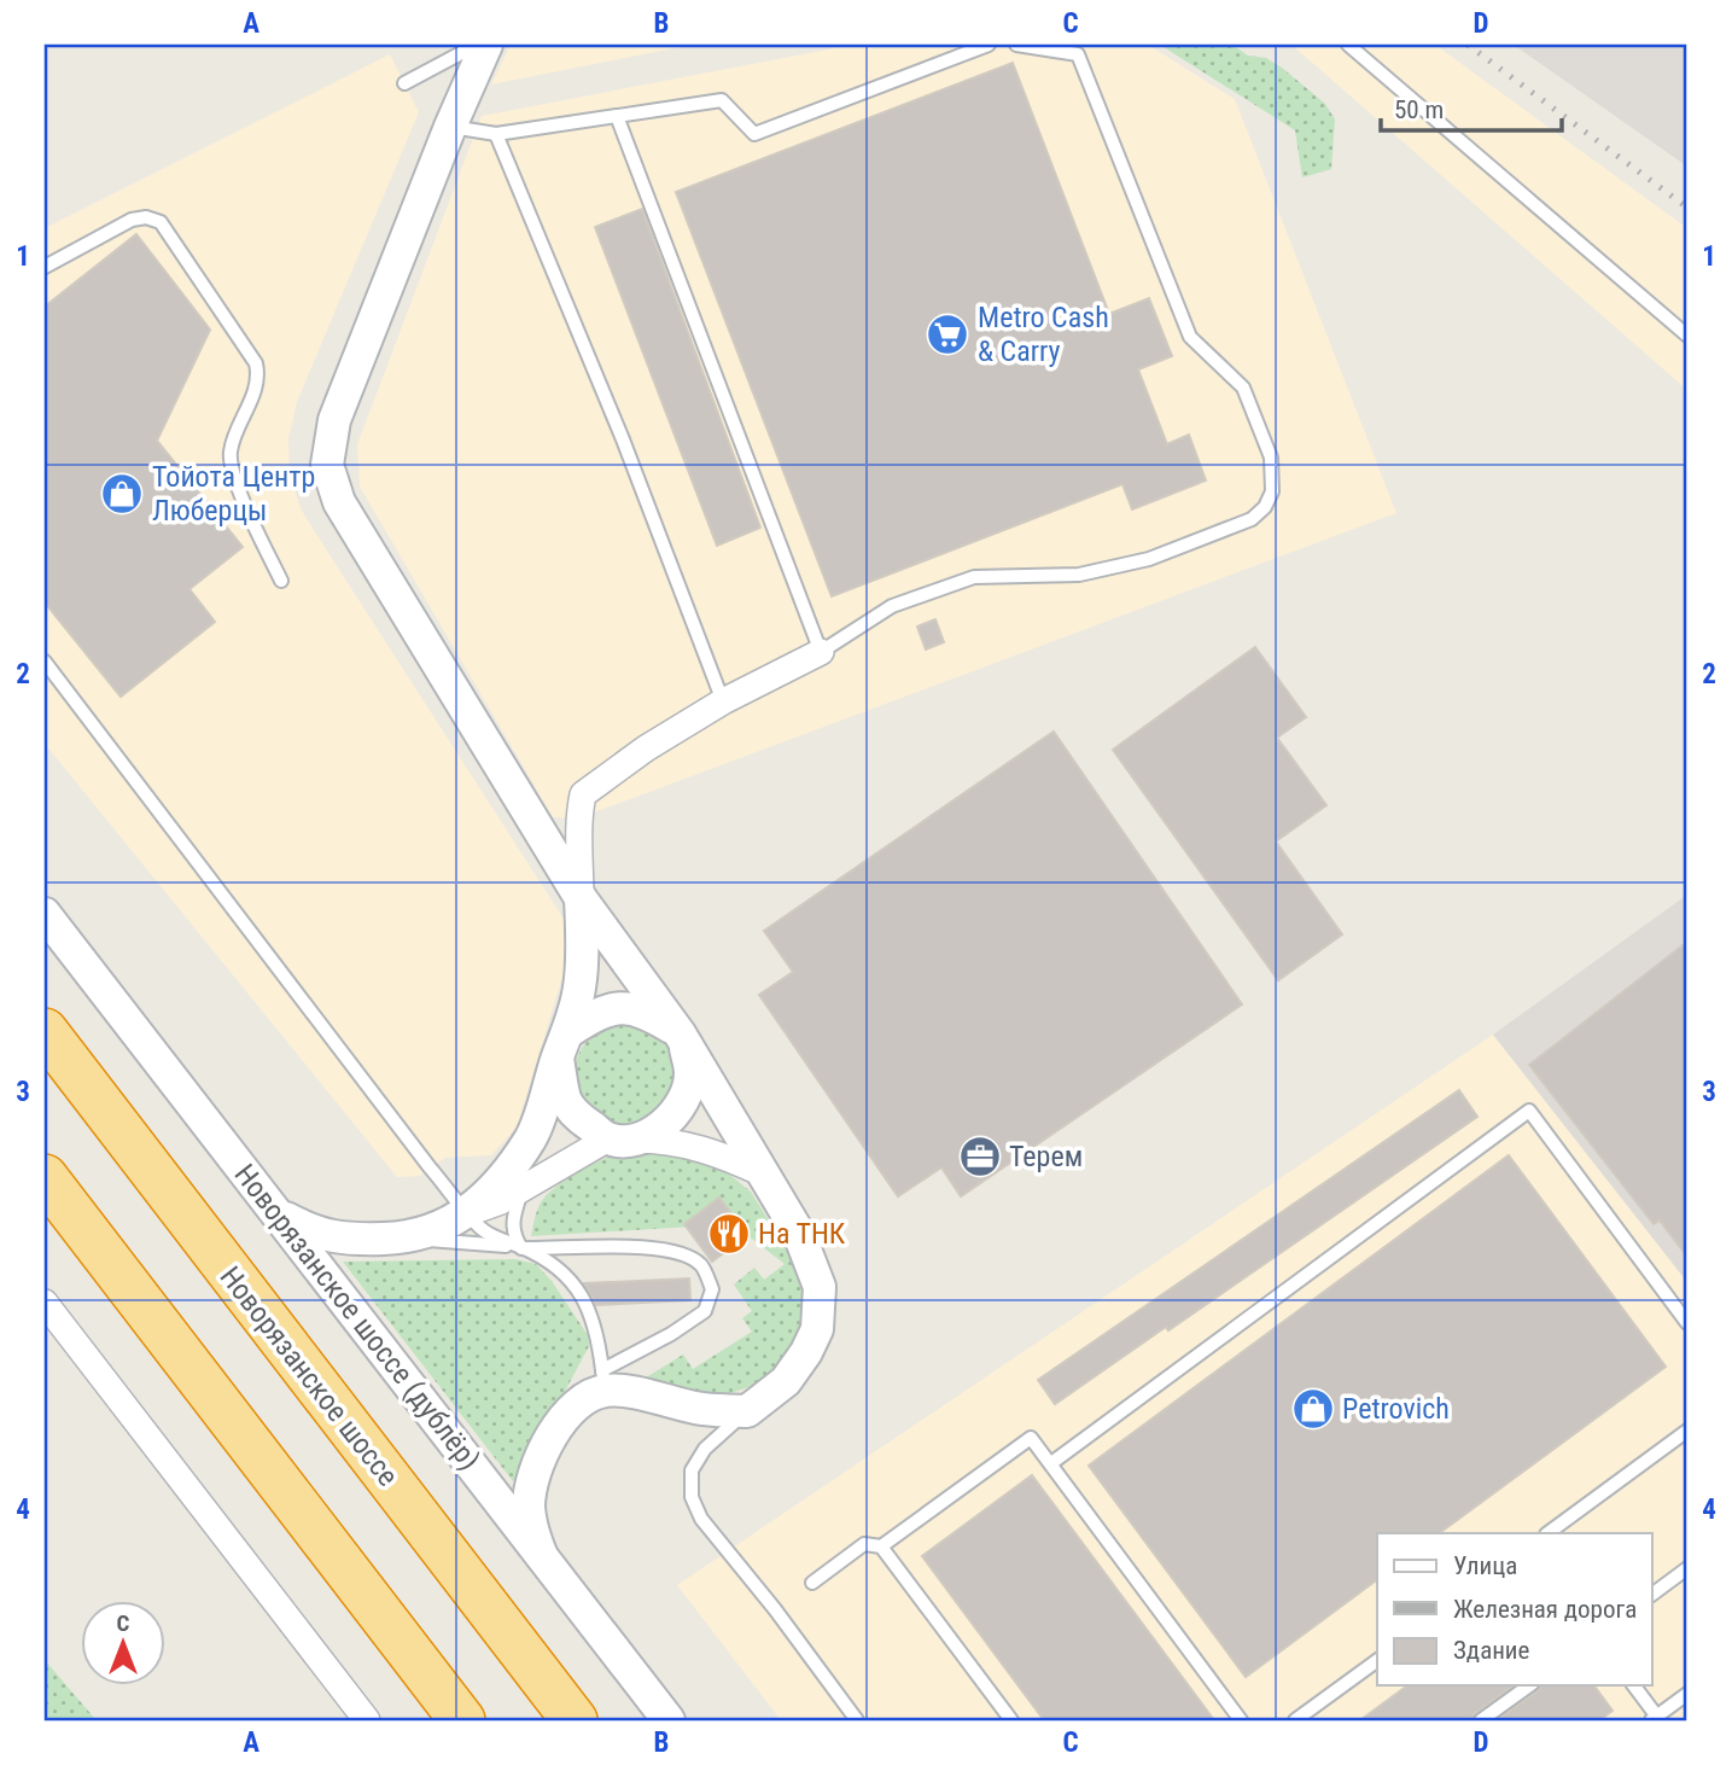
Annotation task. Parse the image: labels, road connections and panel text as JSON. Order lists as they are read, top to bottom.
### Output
{
  "streets": {
    "highway": ["Новорязанское шоссе"],
    "street": ["Новорязанское шоссе (дублёр)"]
  },
  "places": {
    "supermarket": ["Metro Cash & Carry"],
    "shop": ["Тойота Центр Люберцы", "Petrovich"],
    "office": ["Терем"],
    "restaurant": ["На ТНК"]
  },
  "legend": ["Улица", "Железная дорога", "Здание"],
  "scale_bar": "50 m",
  "north": "top",
  "grid": {
    "columns": [
      "A",
      "B",
      "C",
      "D"
    ],
    "rows": [
      "1",
      "2",
      "3",
      "4"
    ]
  }
}
